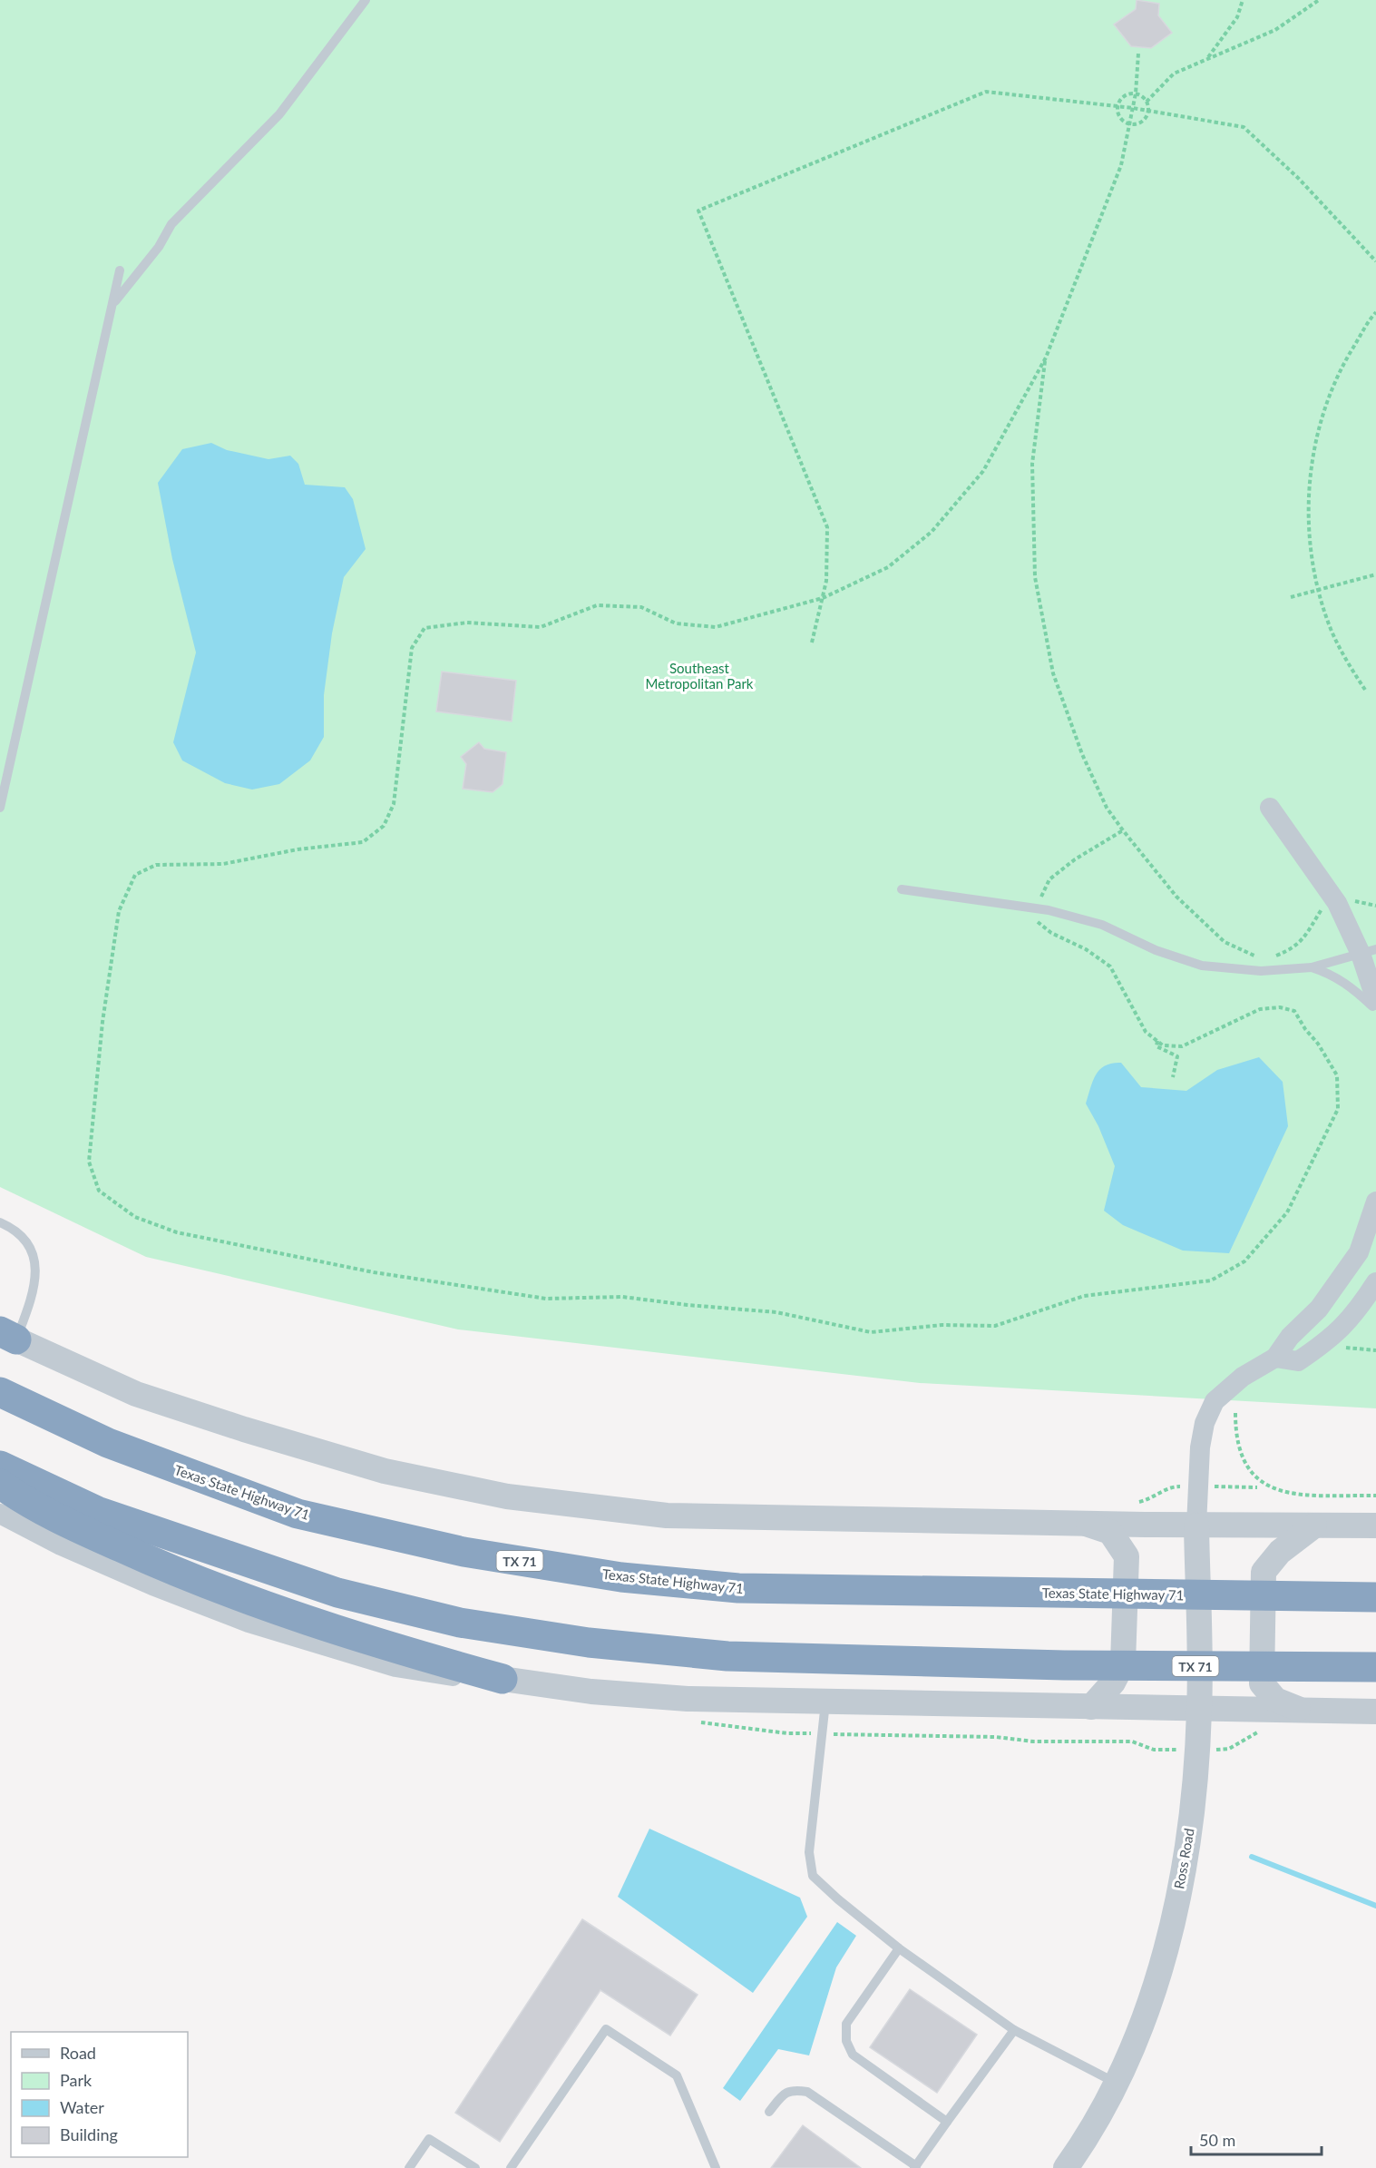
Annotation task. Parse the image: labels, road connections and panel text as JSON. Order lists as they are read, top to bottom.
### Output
{
  "streets": {
    "highway": ["Texas State Highway 71", "TX 71"],
    "street": ["Ross Road"]
  },
  "parks": ["Southeast Metropolitan Park"],
  "legend": [
    "Road",
    "Park",
    "Water",
    "Building"
  ],
  "scale_bar": "50 m"
}
